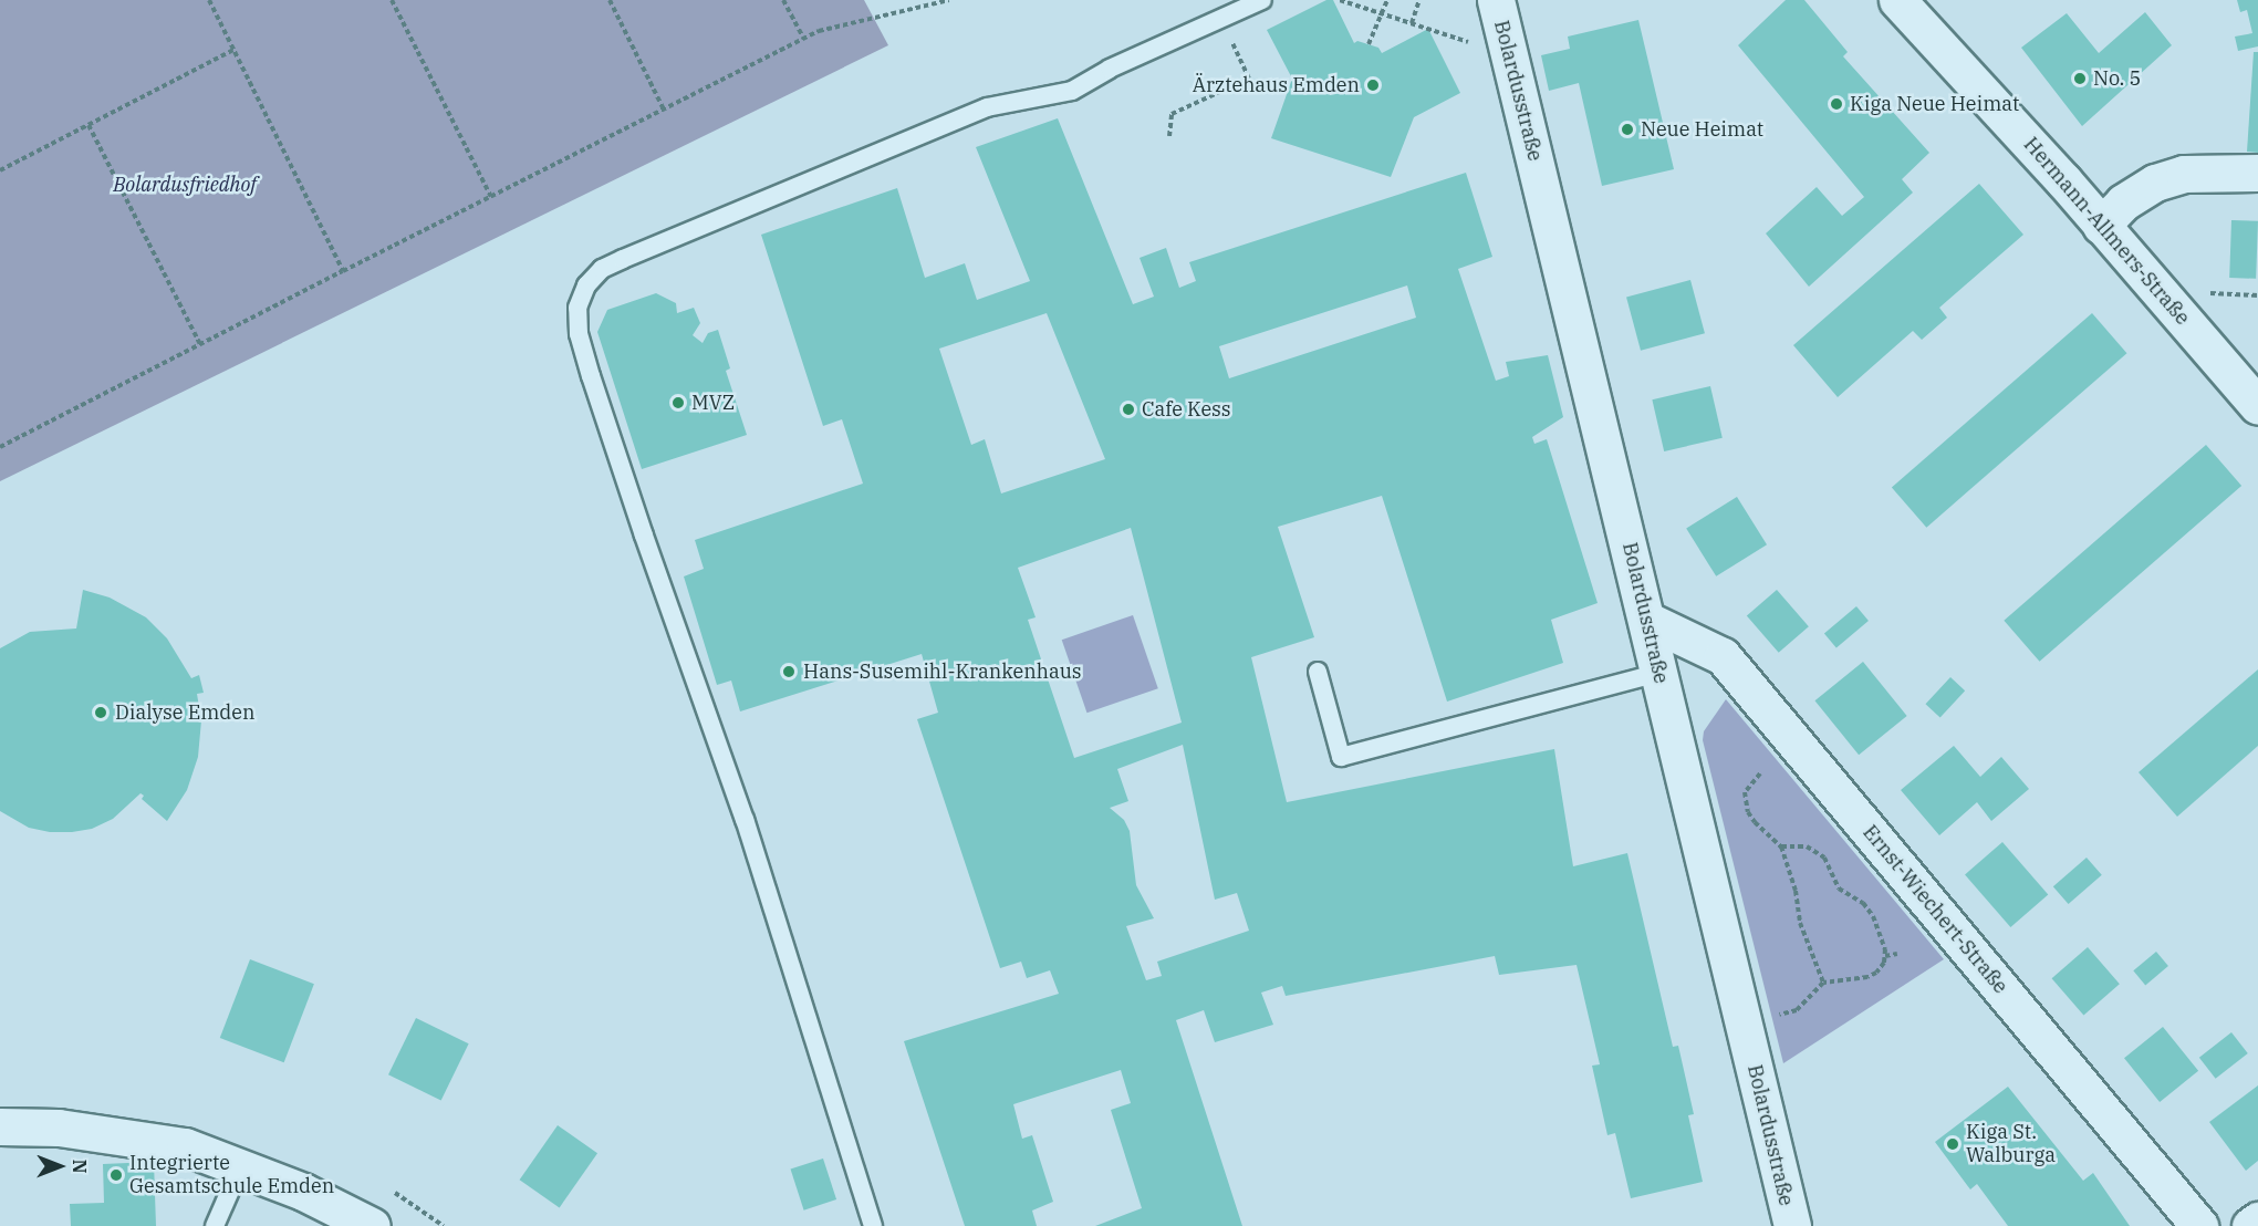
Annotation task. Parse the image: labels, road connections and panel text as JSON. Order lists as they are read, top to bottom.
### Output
{
  "streets": {
    "street": ["Bolardusstraße", "Hermann-Allmers-Straße", "Ernst-Wiechert-Straße"]
  },
  "crossings": [
    ["Bolardusstraße", "Ernst-Wiechert-Straße"]
  ],
  "parks": ["Bolardusfriedhof"],
  "places": [
    "No. 5",
    "Ärztehaus Emden",
    "Kiga Neue Heimat",
    "Neue Heimat",
    "MVZ",
    "Cafe Kess",
    "Hans-Susemihl-Krankenhaus",
    "Dialyse Emden",
    "Kiga St. Walburga",
    "Integrierte Gesamtschule Emden"
  ],
  "north": "right"
}
